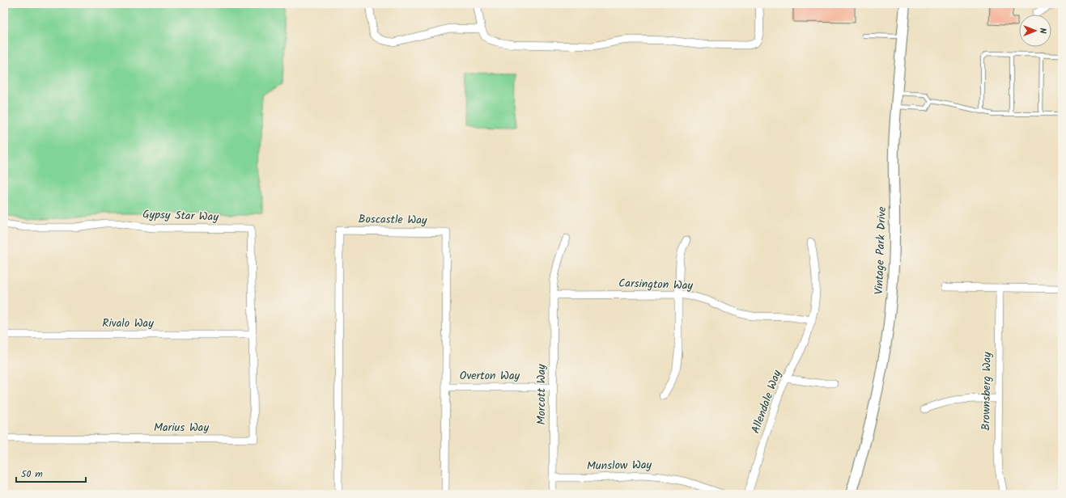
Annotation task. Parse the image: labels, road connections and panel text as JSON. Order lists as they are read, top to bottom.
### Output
{
  "streets": {
    "street": [
      "Gypsy Star Way",
      "Boscastle Way",
      "Vintage Park Drive",
      "Carsington Way",
      "Rivalo Way",
      "Overton Way",
      "Brownsberg Way",
      "Morcott Way",
      "Allendale Way",
      "Marius Way",
      "Munslow Way"
    ]
  },
  "crossings": [
    ["Gypsy Star Way", "Rivalo Way"],
    ["Gypsy Star Way", "Marius Way"],
    ["Boscastle Way", "Overton Way"],
    ["Carsington Way", "Morcott Way"],
    ["Carsington Way", "Allendale Way"],
    ["Rivalo Way", "Marius Way"],
    ["Overton Way", "Morcott Way"],
    ["Morcott Way", "Munslow Way"]
  ],
  "scale_bar": "50 m",
  "north": "right"
}
